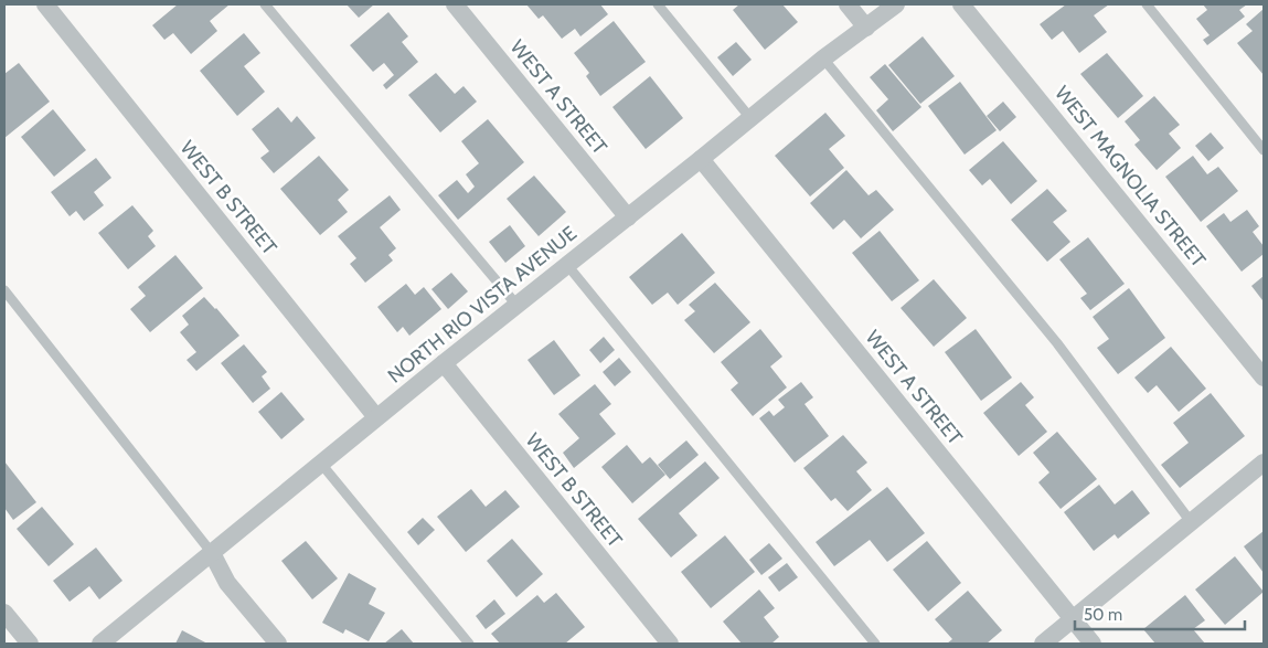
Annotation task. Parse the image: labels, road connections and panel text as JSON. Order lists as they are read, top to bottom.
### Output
{
  "streets": {
    "street": [
      "WEST A STREET",
      "WEST MAGNOLIA STREET",
      "WEST B STREET",
      "NORTH RIO VISTA AVENUE"
    ]
  },
  "crossings": [
    ["WEST A STREET", "NORTH RIO VISTA AVENUE"],
    ["WEST B STREET", "NORTH RIO VISTA AVENUE"]
  ],
  "scale_bar": "50 m"
}
